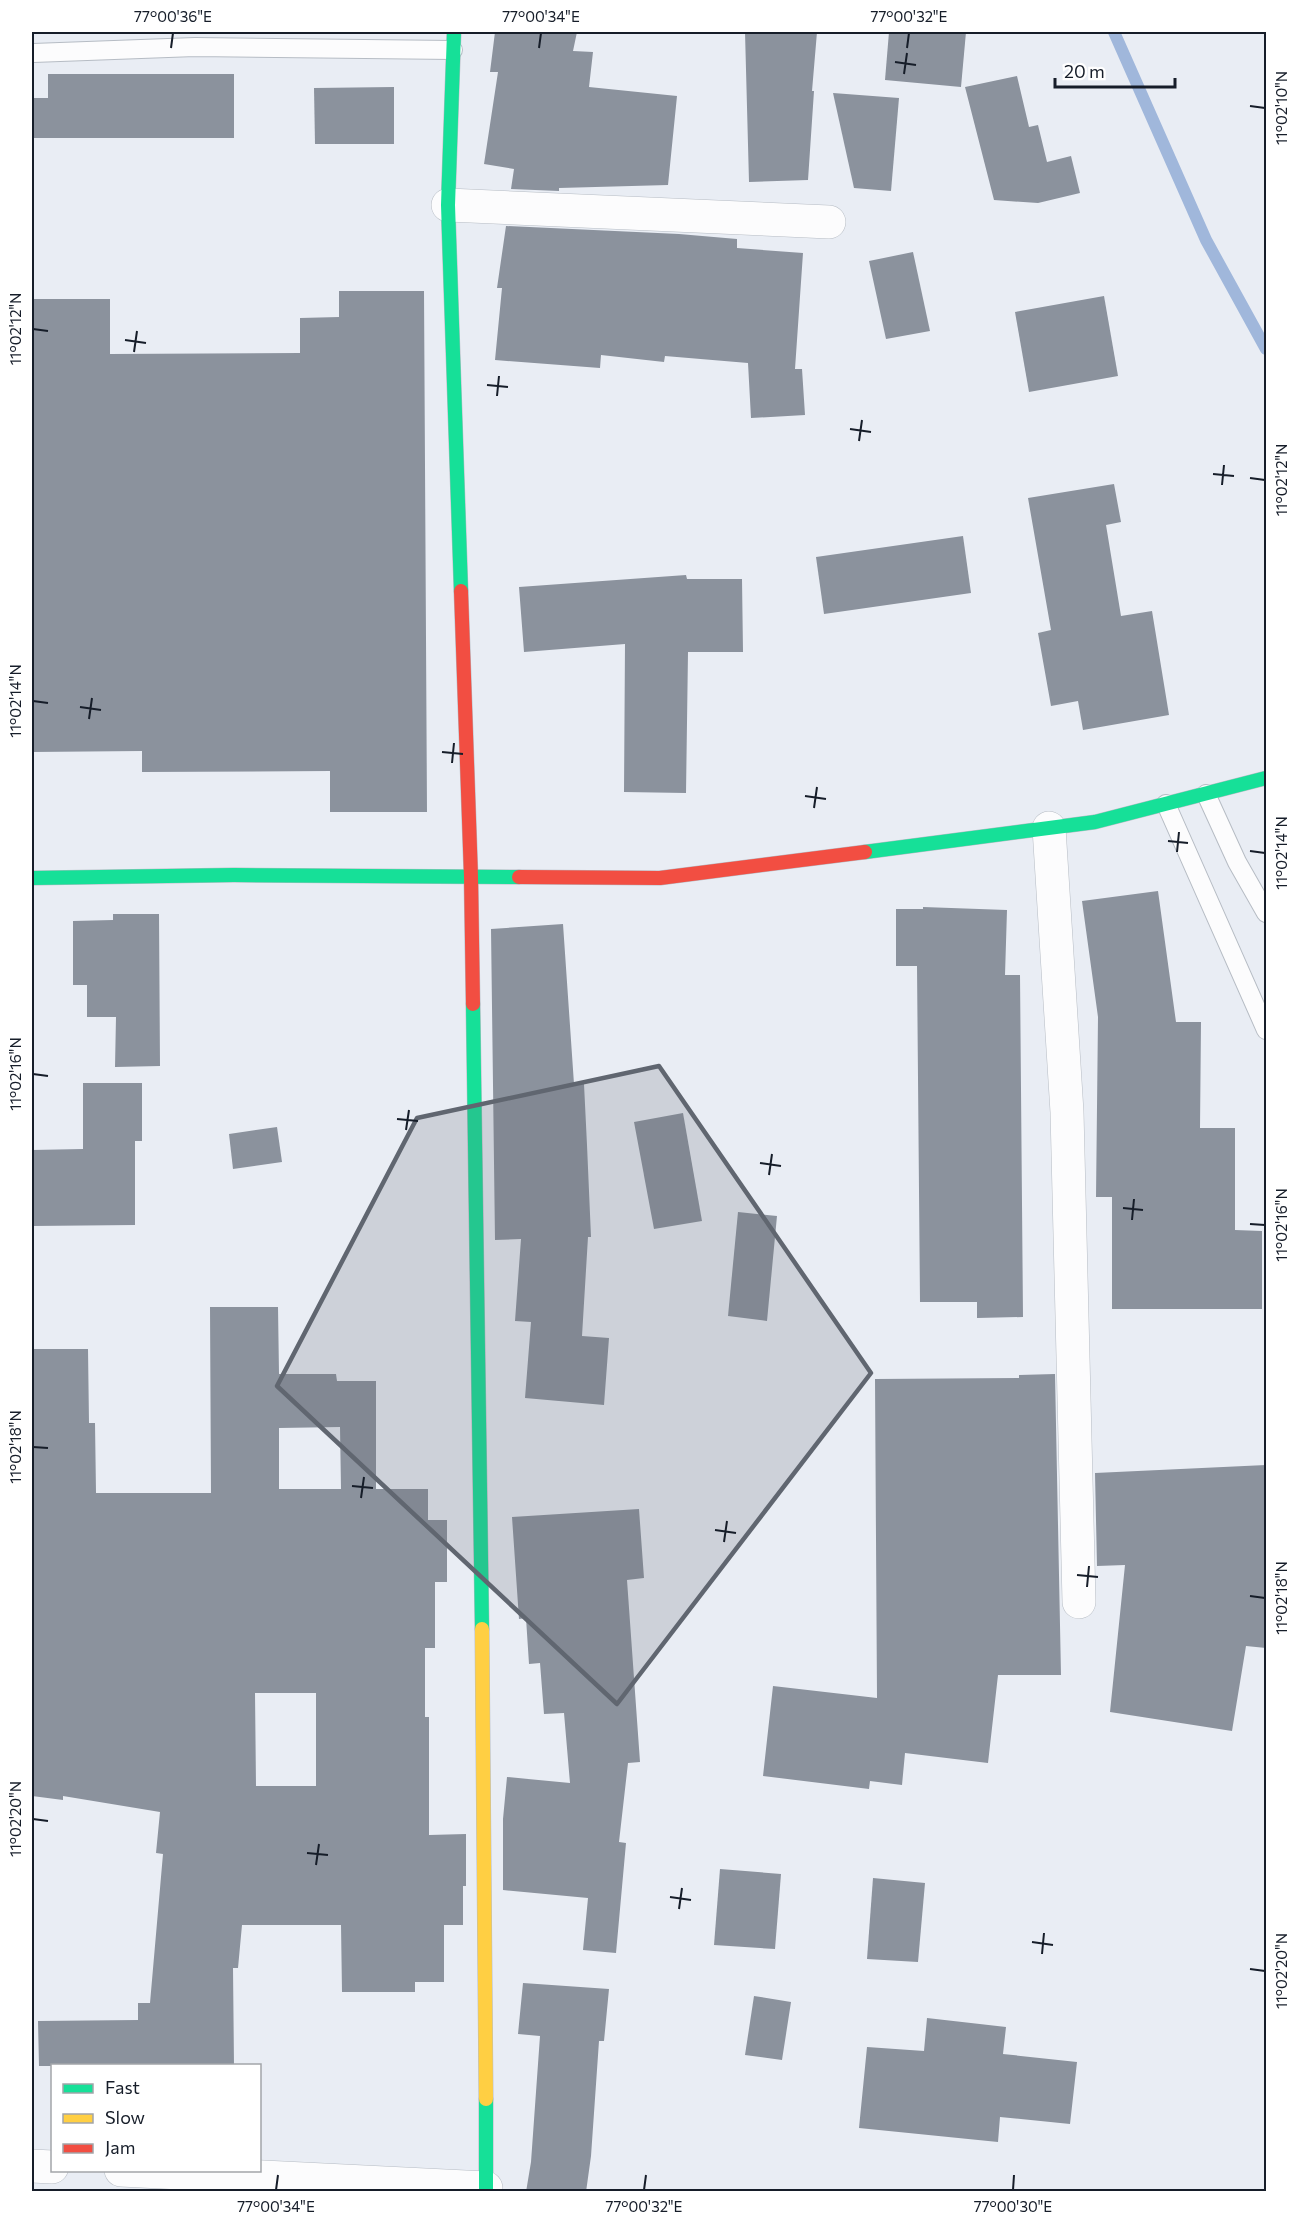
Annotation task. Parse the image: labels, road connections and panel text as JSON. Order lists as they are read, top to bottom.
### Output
{
  "legend": ["Fast", "Slow", "Jam"],
  "scale_bar": "20 m",
  "coordinates": [
    "77°00'36\"E",
    "77°00'34\"E",
    "77°00'32\"E",
    "11°02'10\"N",
    "11°02'12\"N",
    "11°02'14\"N",
    "11°02'16\"N",
    "11°02'18\"N",
    "11°02'20\"N",
    "77°00'30\"E"
  ]
}
